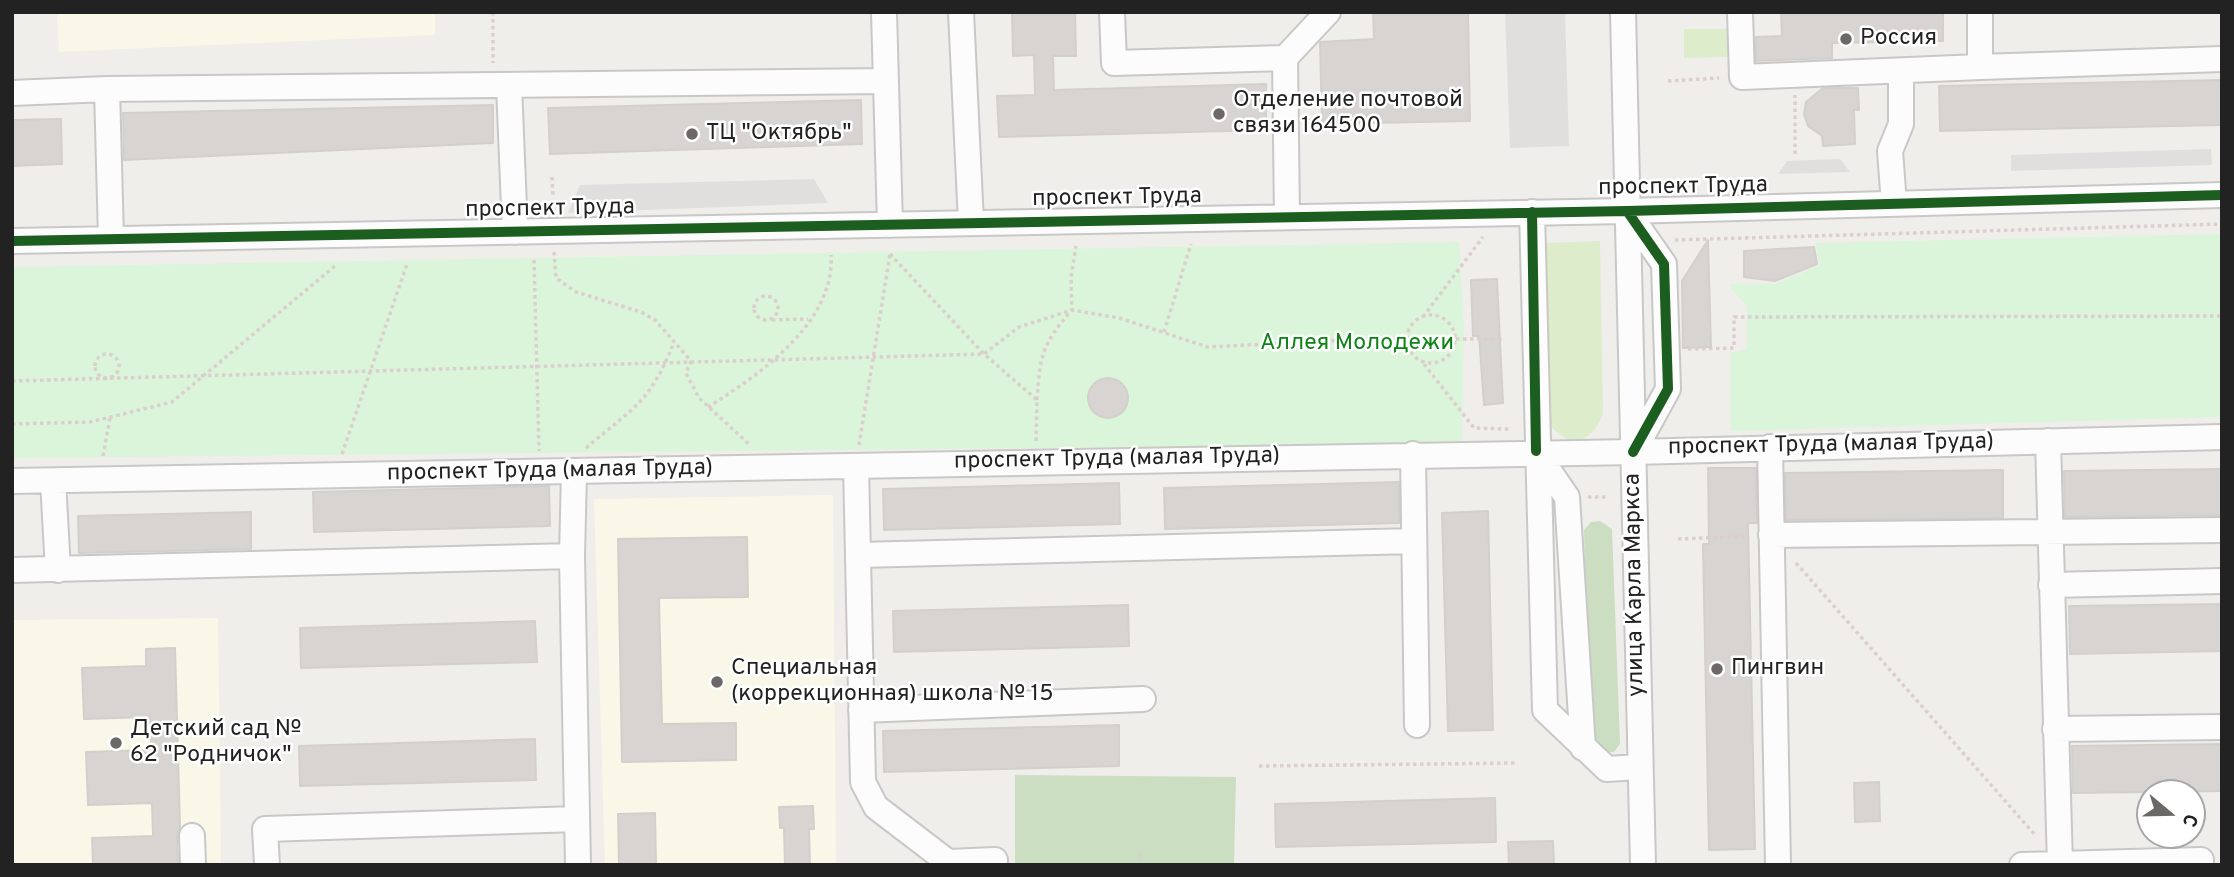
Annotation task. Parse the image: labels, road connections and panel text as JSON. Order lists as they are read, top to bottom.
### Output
{
  "streets": {
    "street": ["проспект Труда", "проспект Труда (малая Труда)", "улица Карла Маркса"]
  },
  "crossings": [
    ["проспект Труда", "улица Карла Маркса"],
    ["проспект Труда (малая Труда)", "улица Карла Маркса"]
  ],
  "parks": ["Аллея Молодежи"],
  "places": [
    "Россия",
    "Отделение почтовой связи 164500",
    "ТЦ \"Октябрь\"",
    "Пингвин",
    "Специальная (коррекционная) школа № 15",
    "Детский сад № 62 \"Родничок\""
  ],
  "north": "right"
}
